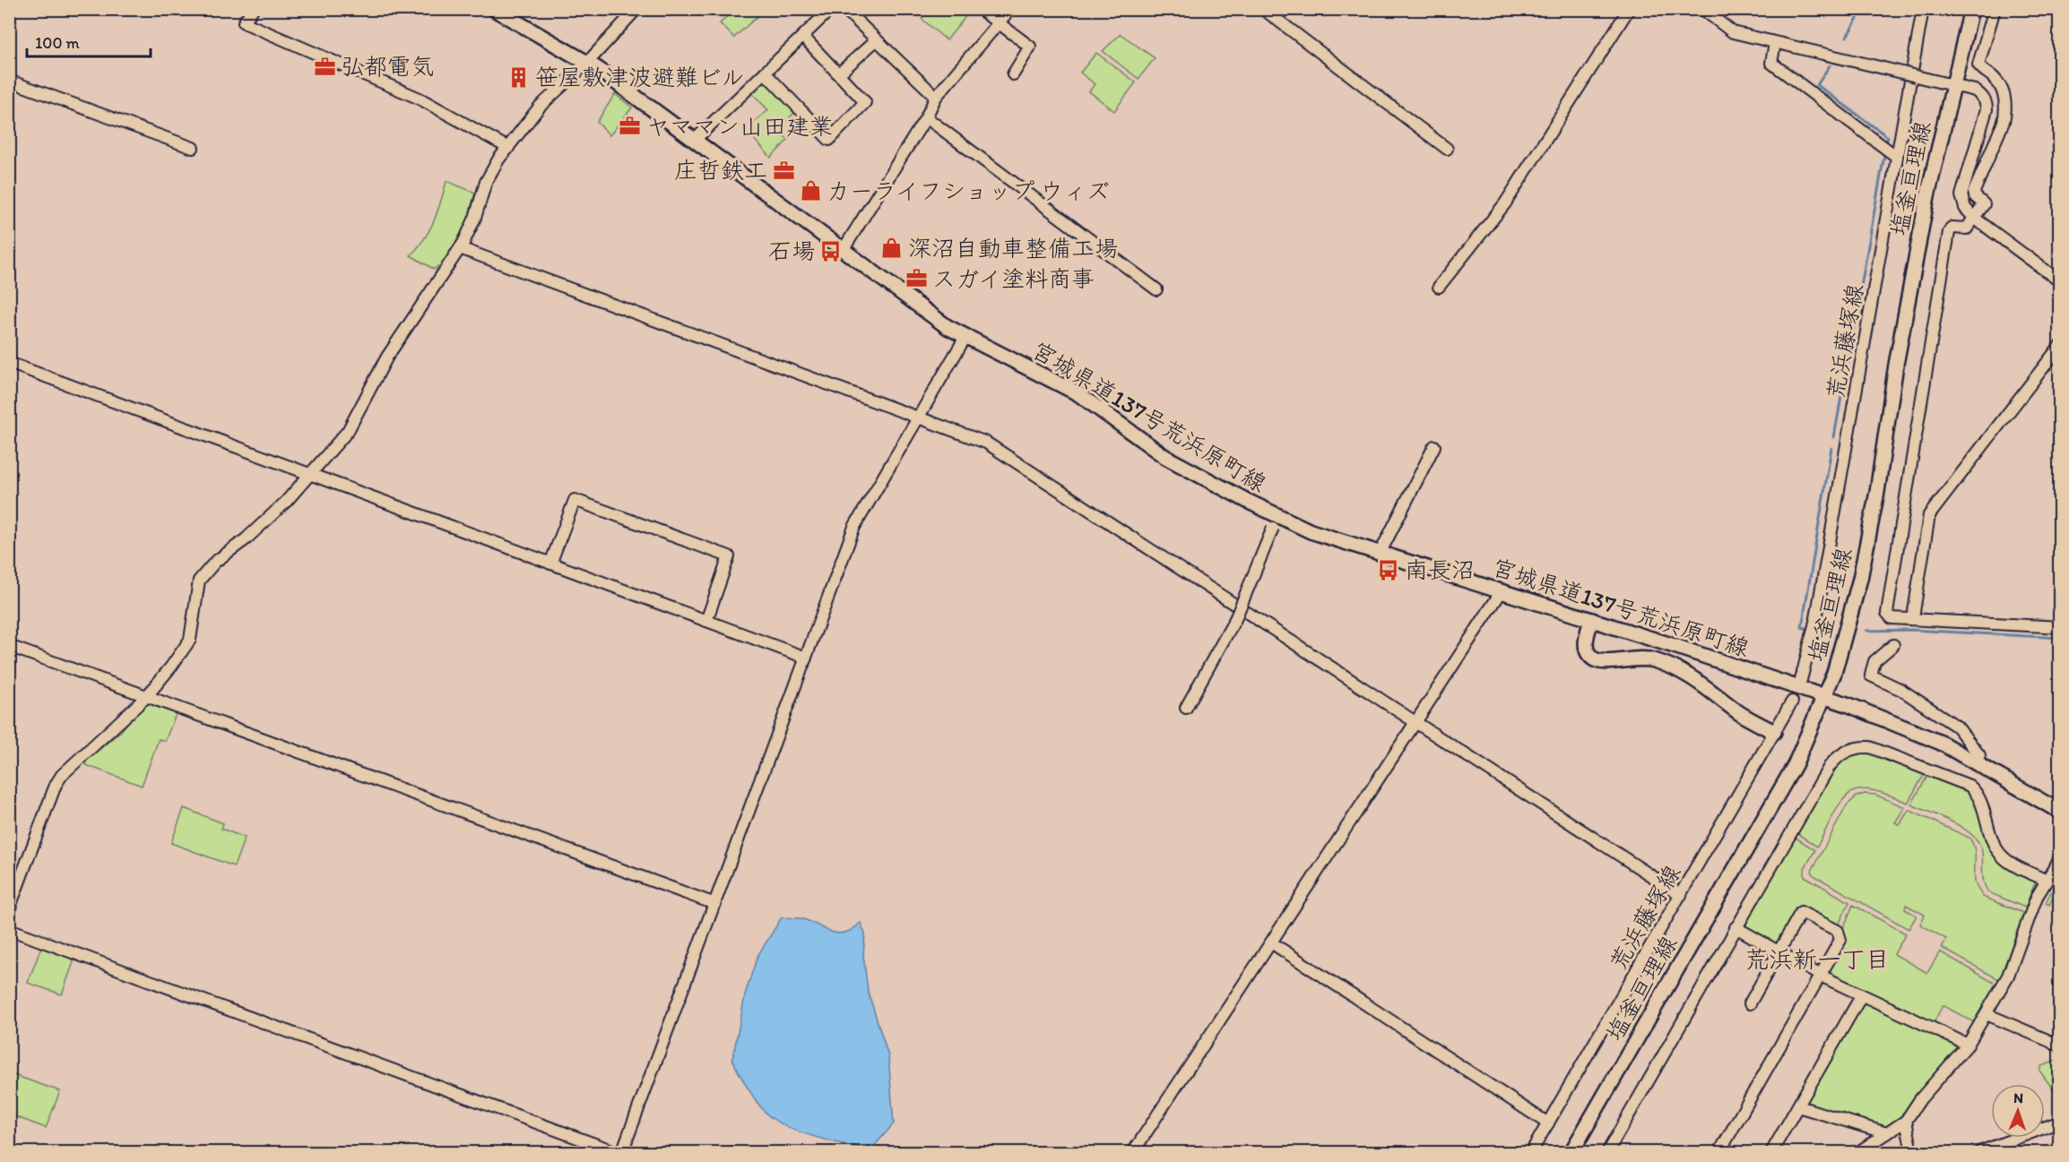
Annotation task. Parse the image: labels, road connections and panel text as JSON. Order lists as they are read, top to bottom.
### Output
{
  "streets": {
    "main road": ["塩釜亘理線", "宮城県道137号荒浜原町線"],
    "street": ["荒浜藤塚線"]
  },
  "crossings": [
    ["塩釜亘理線", "宮城県道137号荒浜原町線"]
  ],
  "districts": ["荒浜新一丁目"],
  "places": {
    "office": [
      "弘都電気",
      "ヤママン山田建業",
      "庄哲鉄工",
      "スガイ塗料商事"
    ],
    "building": ["笹屋敷津波避難ビル"],
    "shop": ["カーライフショップ ウィズ", "深沼自動車整備工場"],
    "bus stop": ["石場", "南長沼"]
  },
  "scale_bar": "100 m",
  "north": "top"
}
